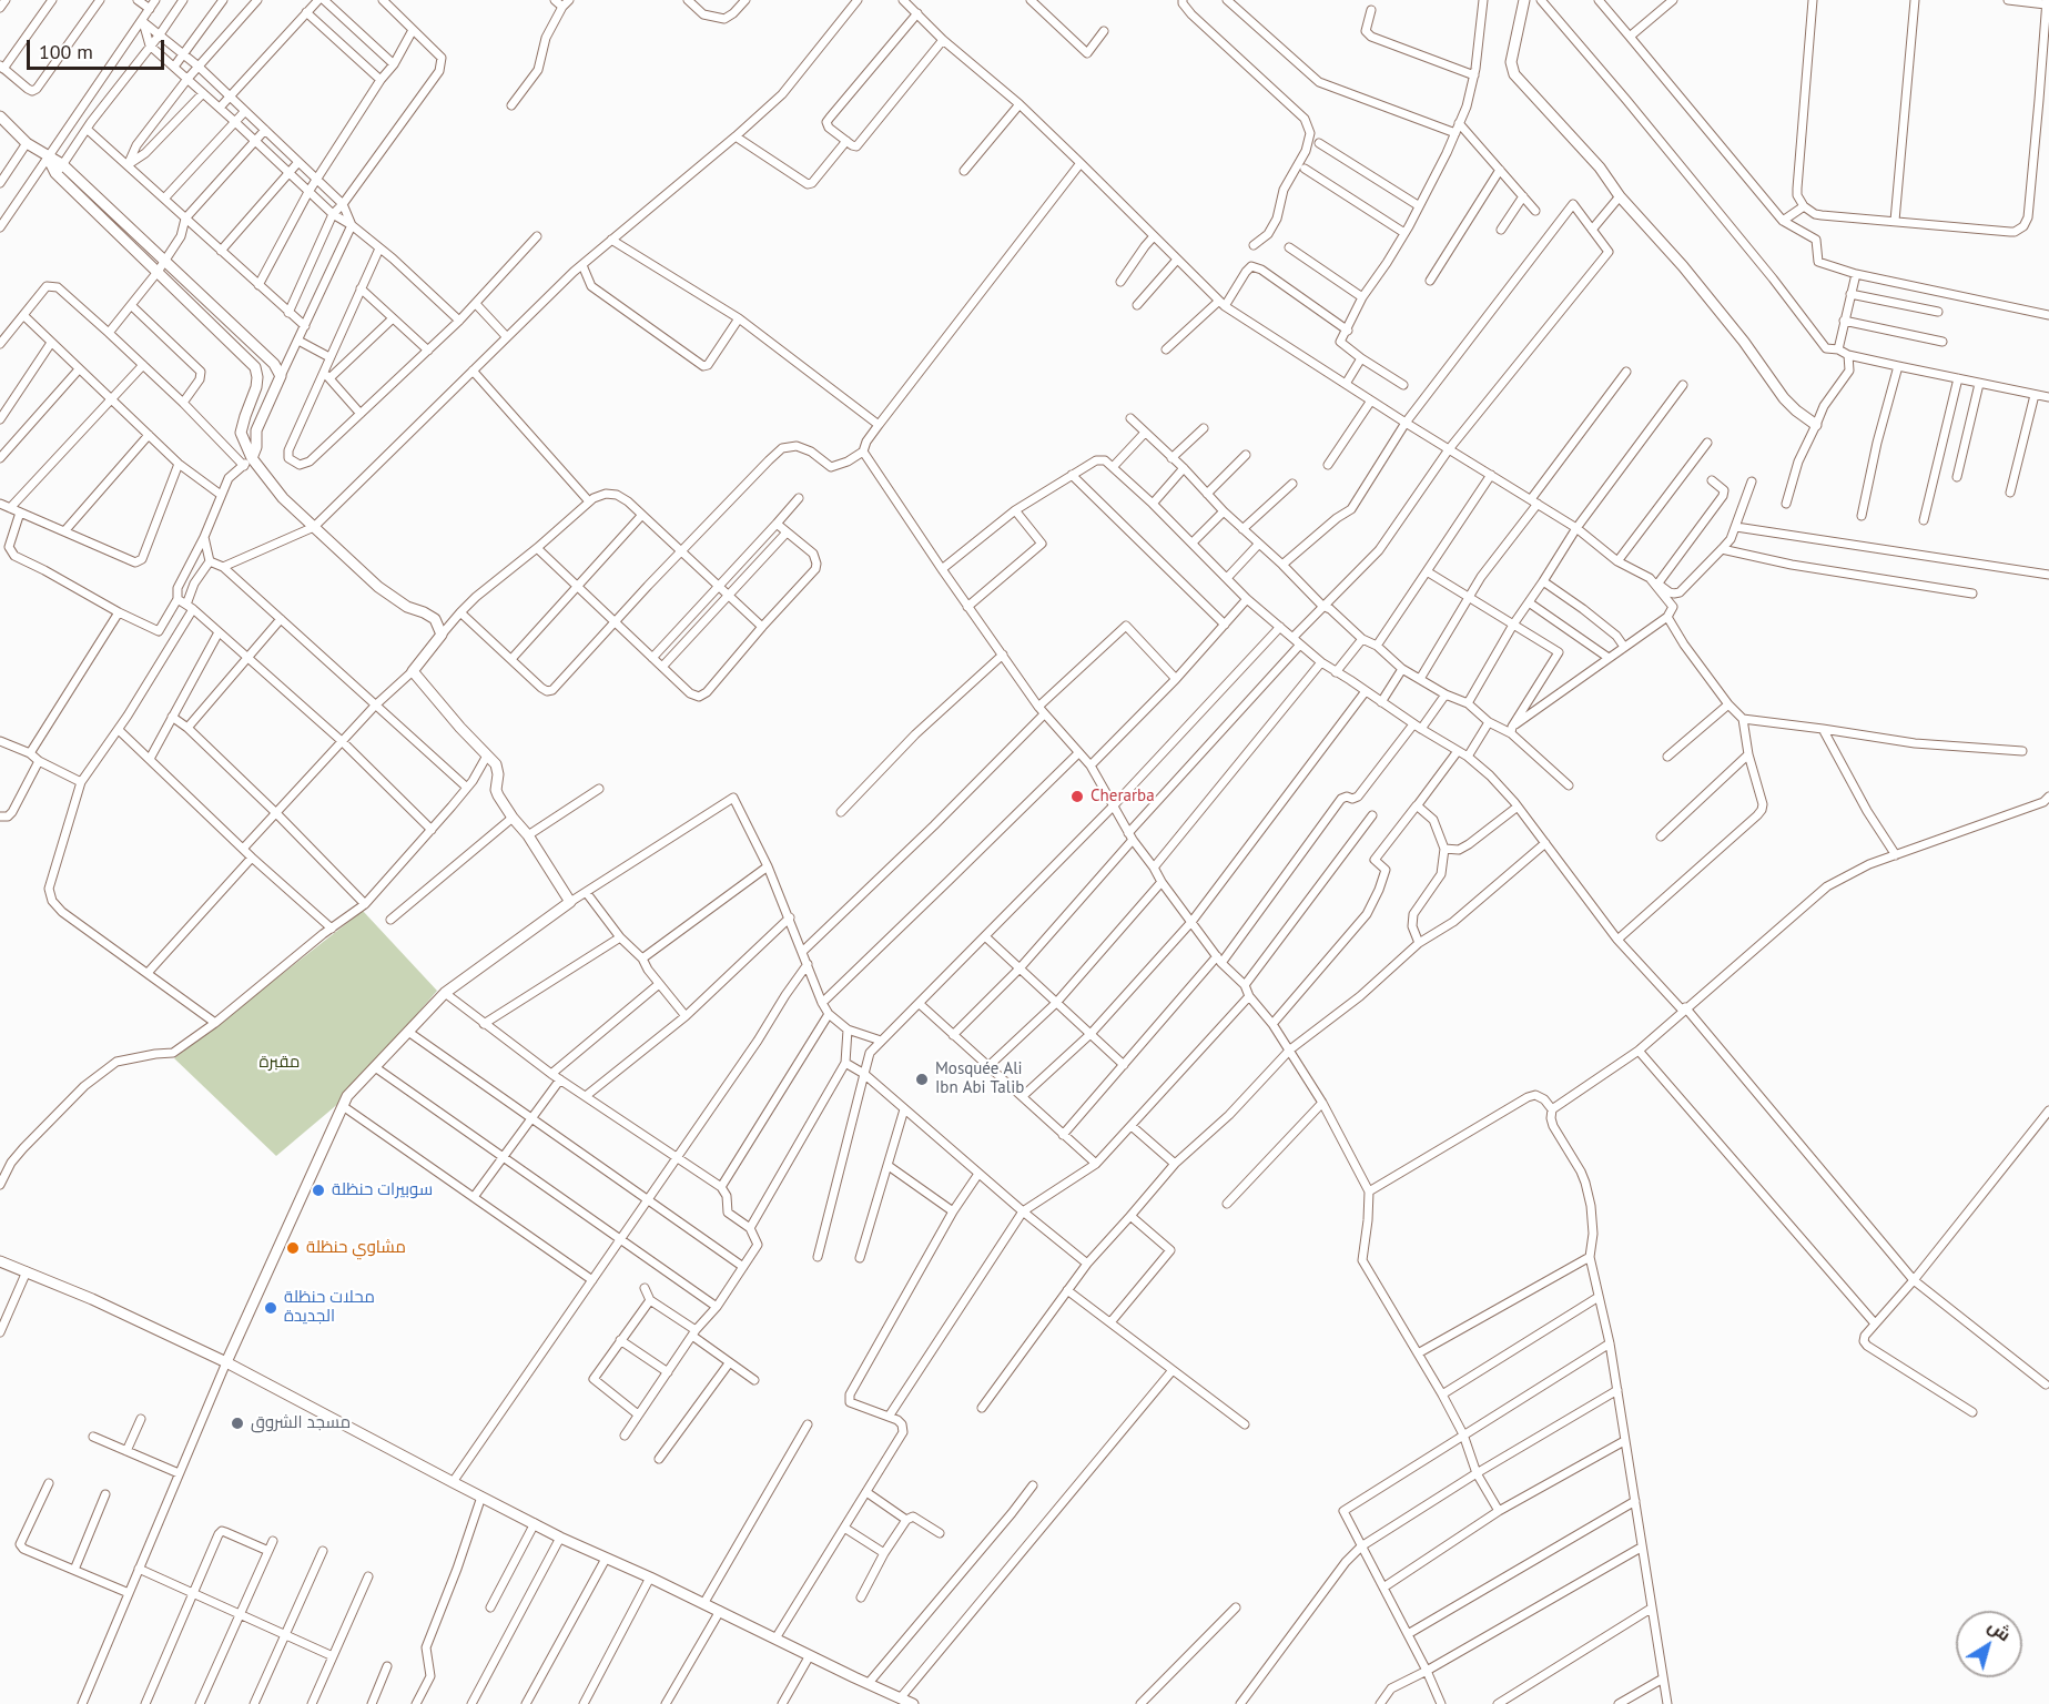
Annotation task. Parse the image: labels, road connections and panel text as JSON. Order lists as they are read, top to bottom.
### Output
{
  "parks": ["مقبرة"],
  "places": [
    "Cherarba",
    "Mosquée Ali Ibn Abi Talib",
    "سوبيرات حنظلة",
    "مشاوي حنظلة",
    "محلات حنظلة الجديدة",
    "مسجد الشروق"
  ],
  "scale_bar": "100 m",
  "north": "top right"
}
